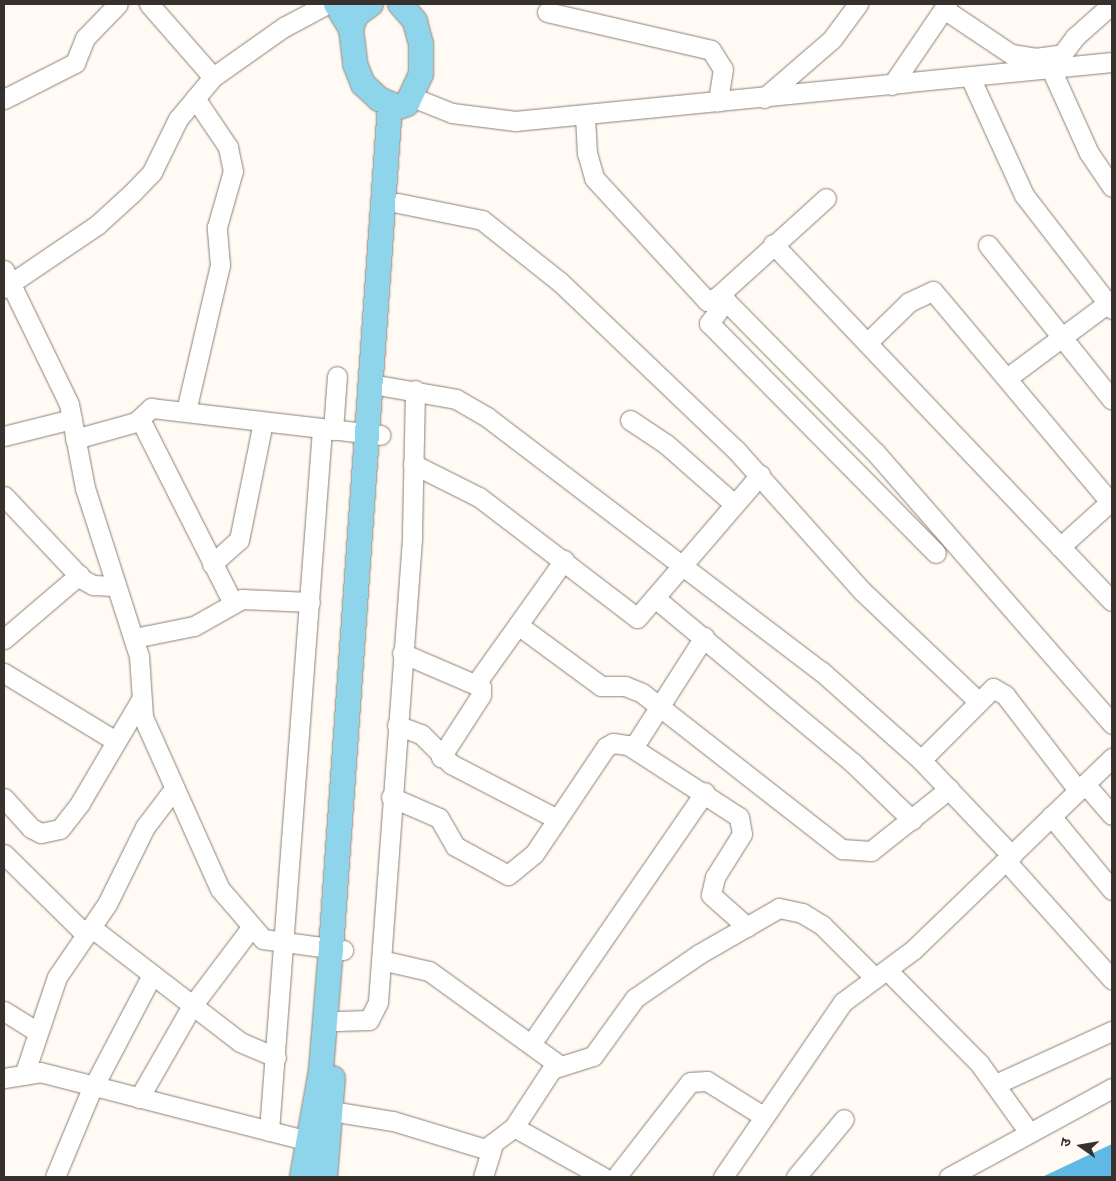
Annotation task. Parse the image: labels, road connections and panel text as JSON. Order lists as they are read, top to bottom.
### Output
{
  "north": "left"
}
